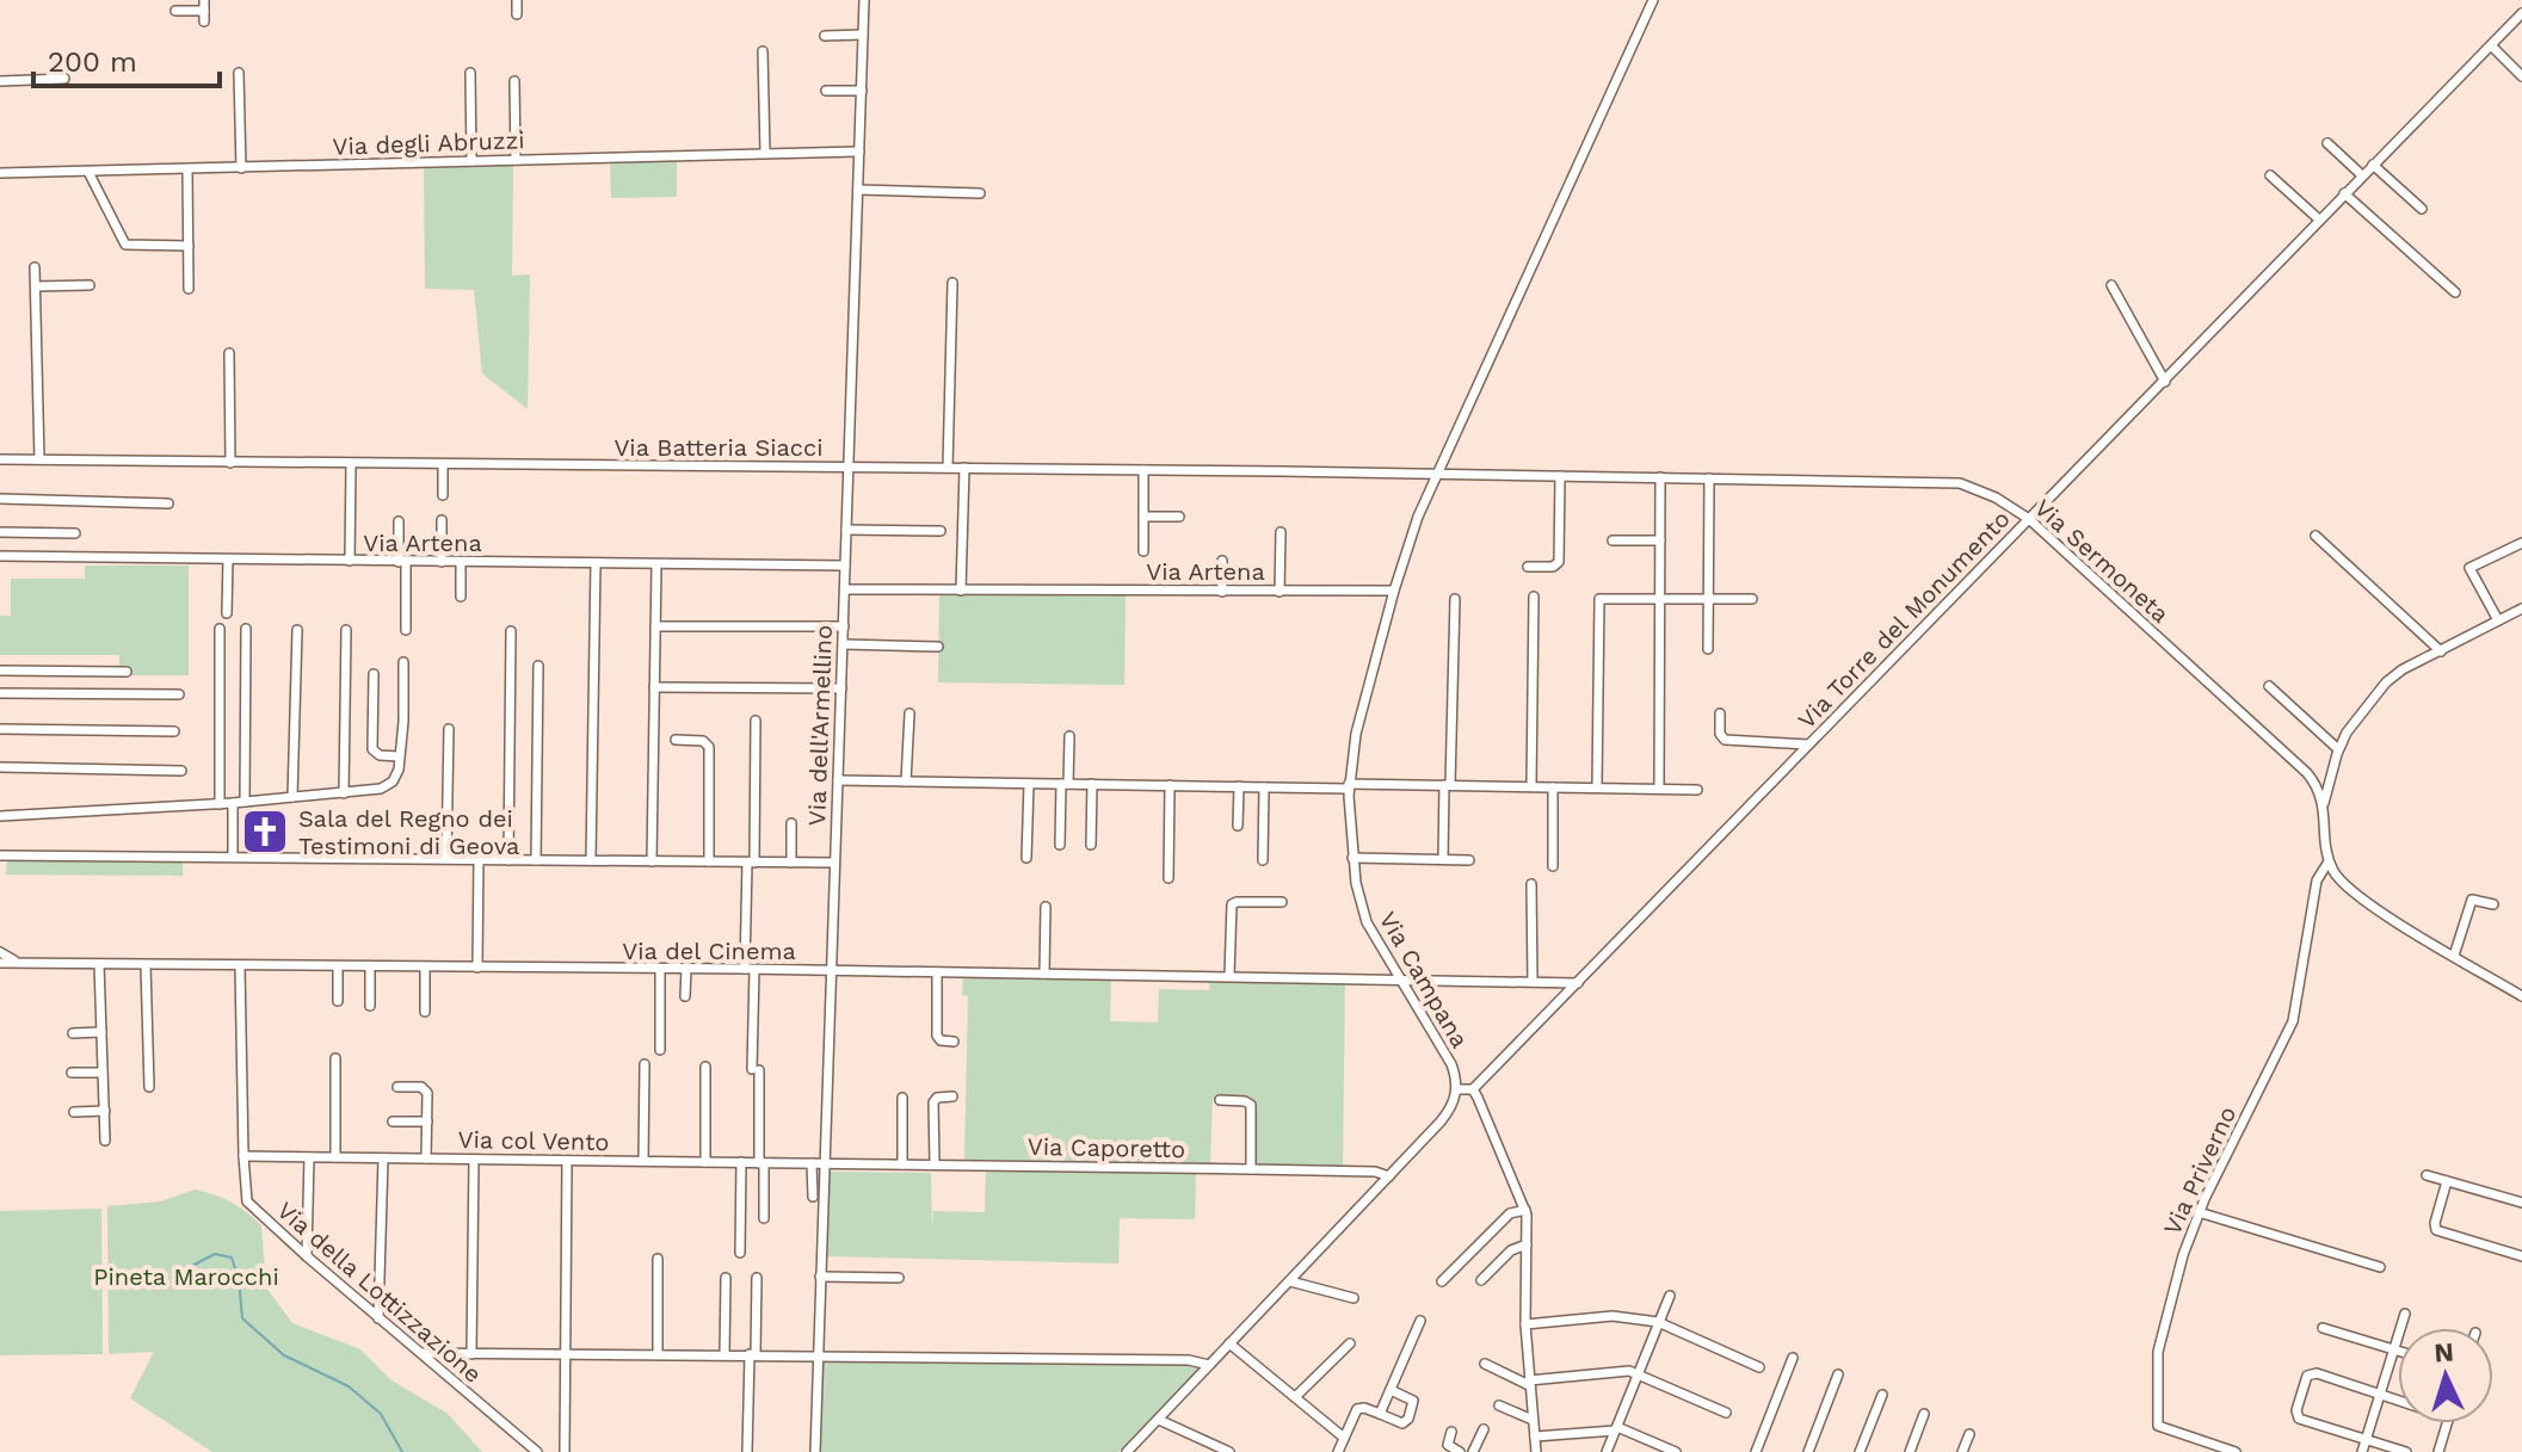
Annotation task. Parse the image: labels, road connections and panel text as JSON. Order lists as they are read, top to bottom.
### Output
{
  "streets": {
    "street": [
      "Via degli Abruzzi",
      "Via Batteria Siacci",
      "Via Artena",
      "Via Sermoneta",
      "Via Torre del Monumento",
      "Via dell'Armellino",
      "Via del Cinema",
      "Via Campana",
      "Via col Vento",
      "Via Caporetto",
      "Via Priverno",
      "Via della Lottizzazione"
    ]
  },
  "crossings": [
    ["Via degli Abruzzi", "Via dell'Armellino"],
    ["Via Batteria Siacci", "Via Sermoneta"],
    ["Via Batteria Siacci", "Via dell'Armellino"],
    ["Via Batteria Siacci", "Via Campana"],
    ["Via Artena", "Via dell'Armellino"],
    ["Via Artena", "Via Campana"],
    ["Via Sermoneta", "Via Torre del Monumento"],
    ["Via Sermoneta", "Via Campana"],
    ["Via Sermoneta", "Via Priverno"],
    ["Via Torre del Monumento", "Via del Cinema"],
    ["Via dell'Armellino", "Via del Cinema"],
    ["Via dell'Armellino", "Via col Vento"],
    ["Via dell'Armellino", "Via Caporetto"],
    ["Via del Cinema", "Via Campana"],
    ["Via del Cinema", "Via della Lottizzazione"],
    ["Via col Vento", "Via Caporetto"],
    ["Via col Vento", "Via della Lottizzazione"]
  ],
  "parks": ["Pineta Marocchi"],
  "places": {
    "church": ["Sala del Regno dei Testimoni di Geova"]
  },
  "scale_bar": "200 m",
  "north": "top"
}
